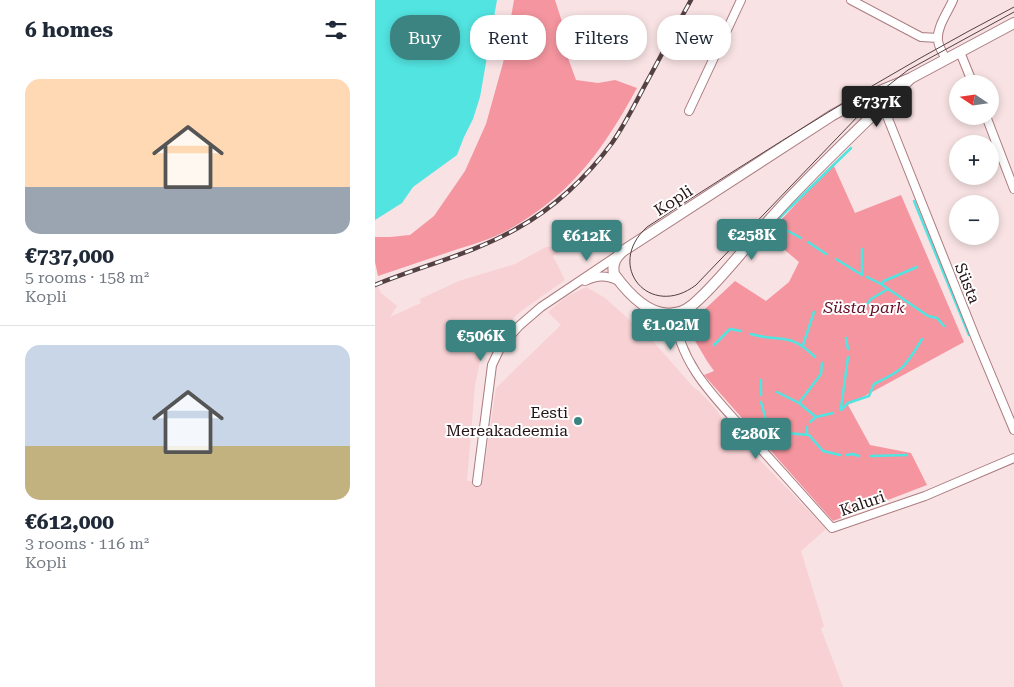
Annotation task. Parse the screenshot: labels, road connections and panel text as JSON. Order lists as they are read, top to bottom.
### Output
{
  "streets": {
    "street": ["Kopli", "Süsta", "Kaluri"]
  },
  "crossings": [
    ["Kopli", "Süsta"],
    ["Kopli", "Kaluri"]
  ],
  "parks": ["Süsta park"],
  "places": ["Eesti Mereakadeemia"],
  "north": "left",
  "page": {
    "heading": "6 homes",
    "chip": [
      "Buy",
      "Rent",
      "Filters",
      "New"
    ],
    "list": [
      {
        "name": "€737,000",
        "note": "5 rooms · 158 m² · Kopli"
      },
      {
        "name": "€612,000",
        "note": "3 rooms · 116 m² · Kopli"
      }
    ],
    "map_buttons": ["+", "−"],
    "price": [
      "€737K",
      "€258K",
      "€612K",
      "€1.02M",
      "€506K",
      "€280K"
    ]
  }
}
